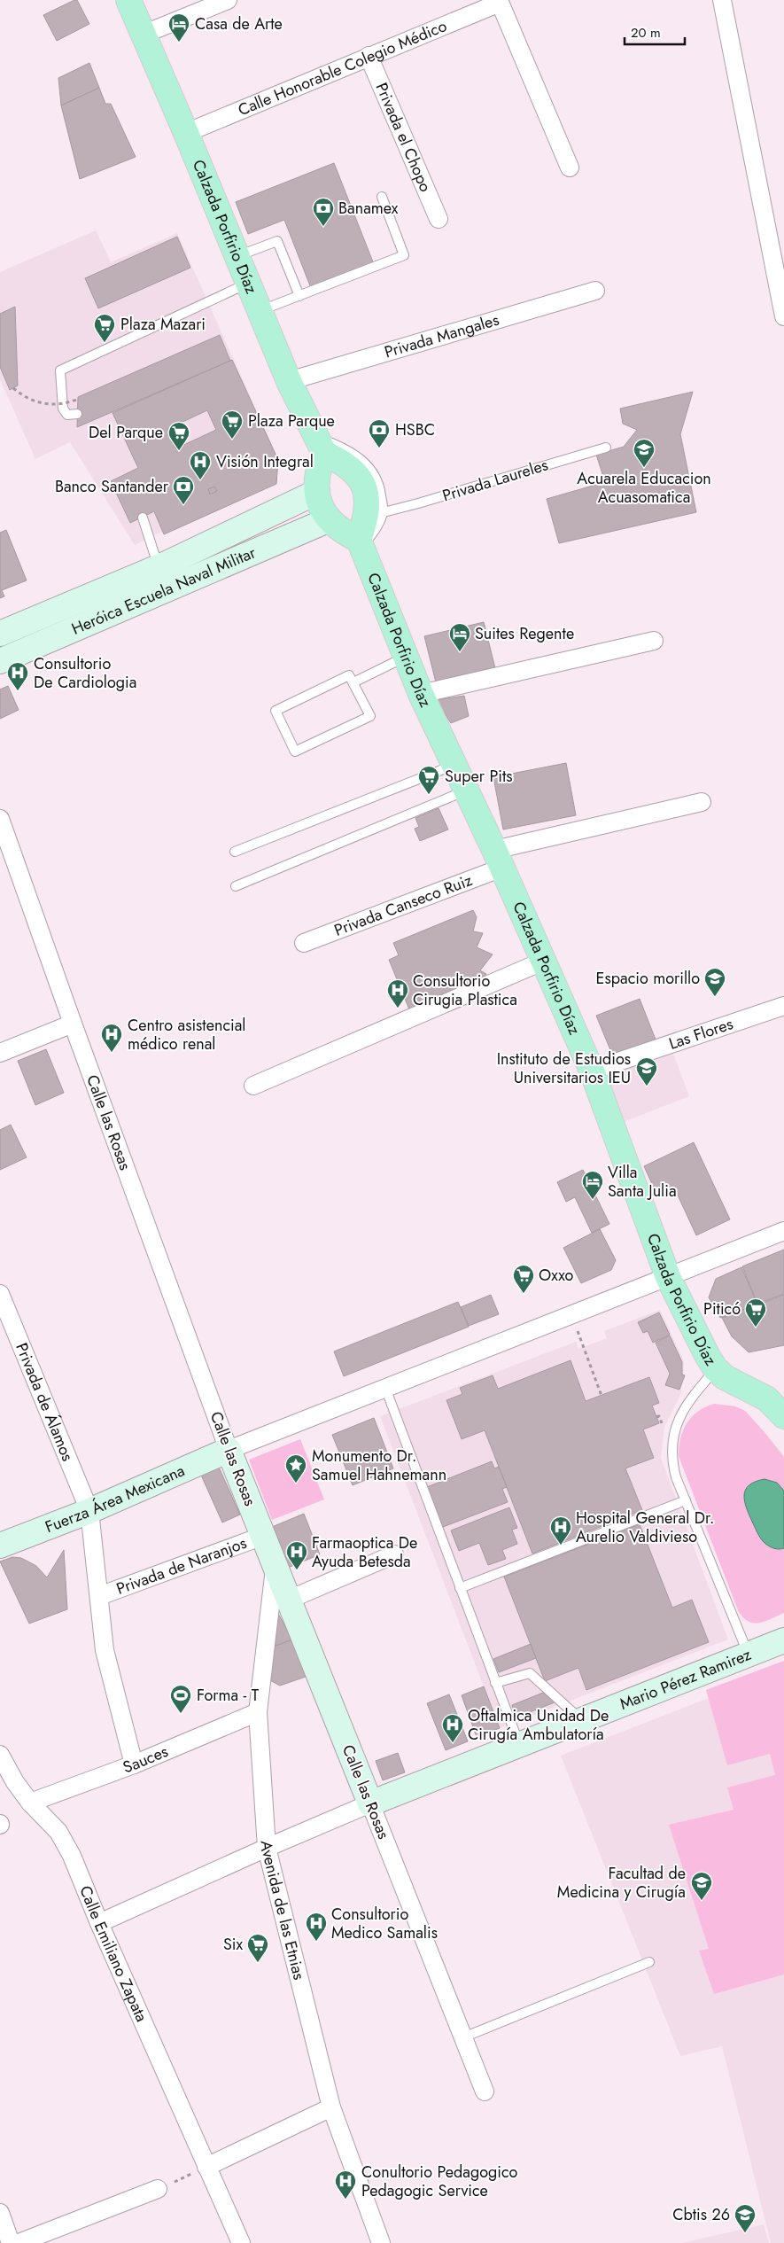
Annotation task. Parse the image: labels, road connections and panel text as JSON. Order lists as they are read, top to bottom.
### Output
{
  "streets": {
    "main road": [
      "Calzada Porfirio Díaz",
      "Heróica Escuela Naval Militar",
      "Calle las Rosas",
      "Fuerza Área Mexicana",
      "Mario Pérez Ramirez"
    ],
    "street": [
      "Calle Honorable Colegio Médico",
      "Privada el Chopo",
      "Privada Mangales",
      "Privada Canseco Ruiz",
      "Las Flores",
      "Privada de Álamos",
      "Privada de Naranjos",
      "Sauces",
      "Avenida de las Etnias",
      "Calle Emiliano Zapata"
    ],
    "lane": ["Privada Laureles"]
  },
  "crossings": [
    ["Calle Honorable Colegio Médico", "Privada el Chopo"],
    ["Calle Honorable Colegio Médico", "Calzada Porfirio Díaz"],
    ["Calzada Porfirio Díaz", "Privada Mangales"],
    ["Calzada Porfirio Díaz", "Privada Canseco Ruiz"],
    ["Calzada Porfirio Díaz", "Las Flores"],
    ["Calle las Rosas", "Fuerza Área Mexicana"],
    ["Calle las Rosas", "Privada de Naranjos"],
    ["Calle las Rosas", "Mario Pérez Ramirez"],
    ["Calle las Rosas", "Avenida de las Etnias"],
    ["Privada de Álamos", "Fuerza Área Mexicana"],
    ["Privada de Álamos", "Privada de Naranjos"],
    ["Fuerza Área Mexicana", "Privada de Naranjos"],
    ["Privada de Naranjos", "Sauces"],
    ["Mario Pérez Ramirez", "Avenida de las Etnias"],
    ["Mario Pérez Ramirez", "Calle Emiliano Zapata"],
    ["Sauces", "Avenida de las Etnias"],
    ["Sauces", "Calle Emiliano Zapata"]
  ],
  "places": {
    "hotel": ["Casa de Arte", "Suites Regente", "Villa Santa Julia"],
    "bank": ["Banamex", "HSBC", "Banco Santander"],
    "supermarket": [
      "Plaza Mazari",
      "Plaza Parque",
      "Del Parque",
      "Super Pits",
      "Oxxo",
      "Piticó",
      "Six"
    ],
    "school or university": [
      "Acuarela Educacion Acuasomatica",
      "Espacio morillo",
      "Instituto de Estudios Universitarios IEU",
      "Facultad de Medicina y Cirugía",
      "Cbtis 26"
    ],
    "hospital": [
      "Visión Integral",
      "Consultorio De Cardiologia",
      "Consultorio Cirugia Plastica",
      "Centro asistencial médico renal",
      "Hospital General Dr. Aurelio Valdivieso",
      "Farmaoptica De Ayuda Betesda",
      "Oftalmica Unidad De Cirugía Ambulatoría",
      "Consultorio Medico Samalis",
      "Conultorio Pedagogico Pedagogic Service"
    ],
    "place": ["Monumento Dr. Samuel Hahnemann"],
    "sports": ["Forma - T"]
  },
  "scale_bar": "20 m"
}
